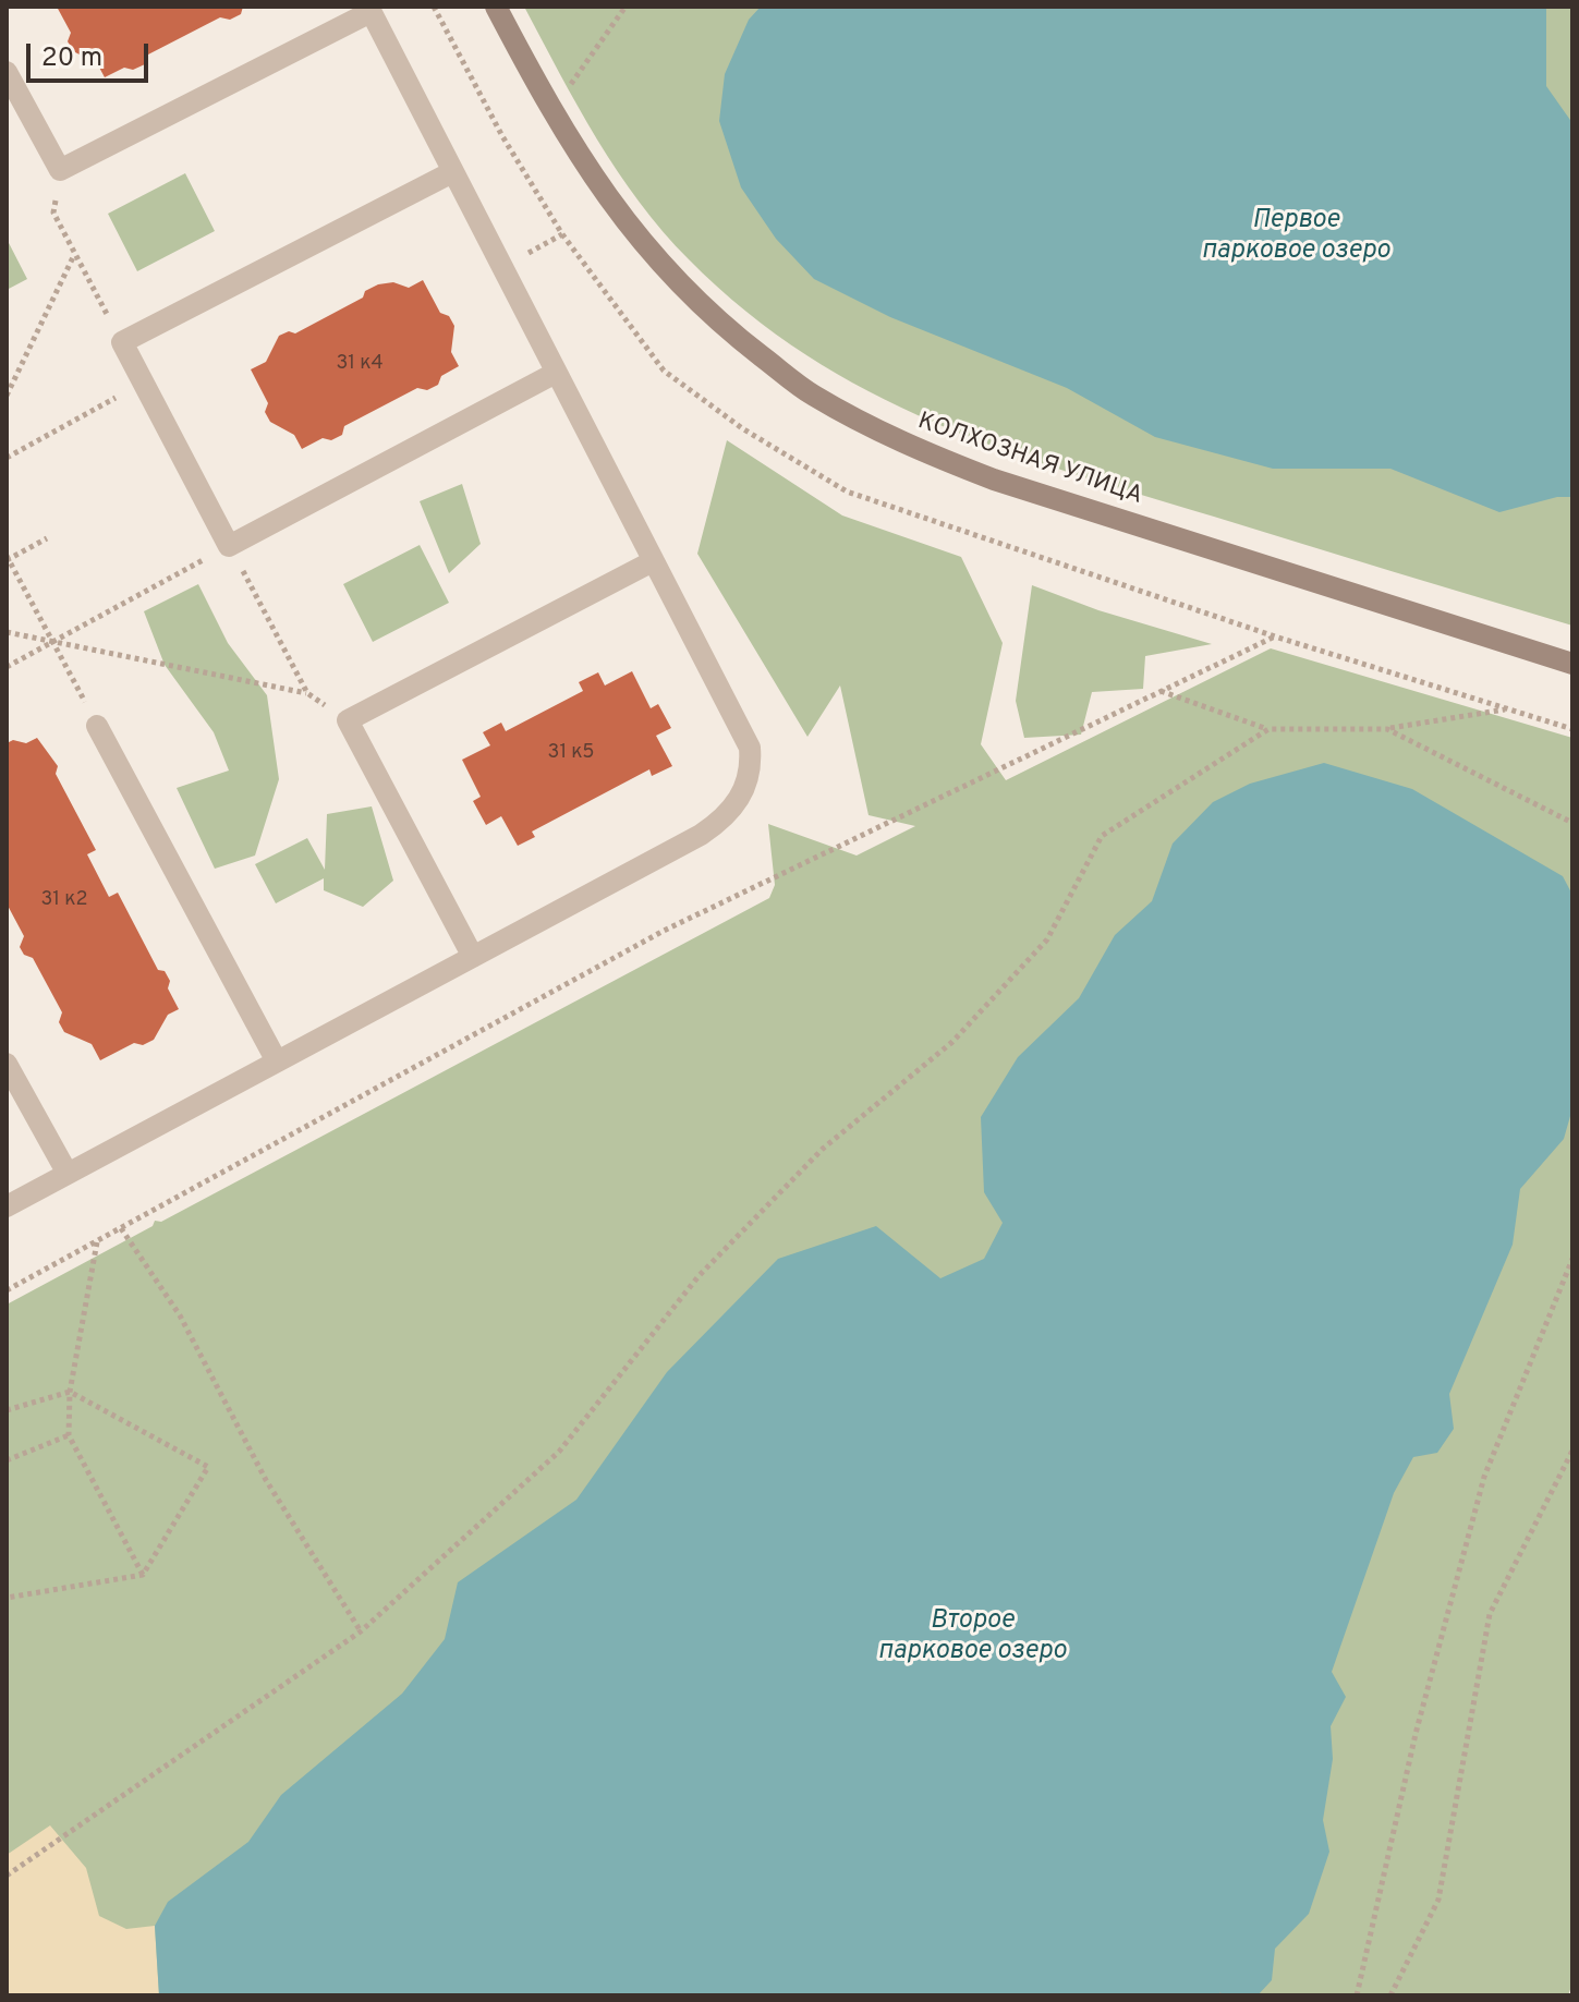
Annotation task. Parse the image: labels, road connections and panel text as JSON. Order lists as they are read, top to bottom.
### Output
{
  "streets": {
    "main road": ["КОЛХОЗНАЯ УЛИЦА"]
  },
  "water": ["Первое парковое озеро", "Второе парковое озеро"],
  "house_numbers": ["31 к4", "31 к5", "31 к2"],
  "scale_bar": "20 m"
}
